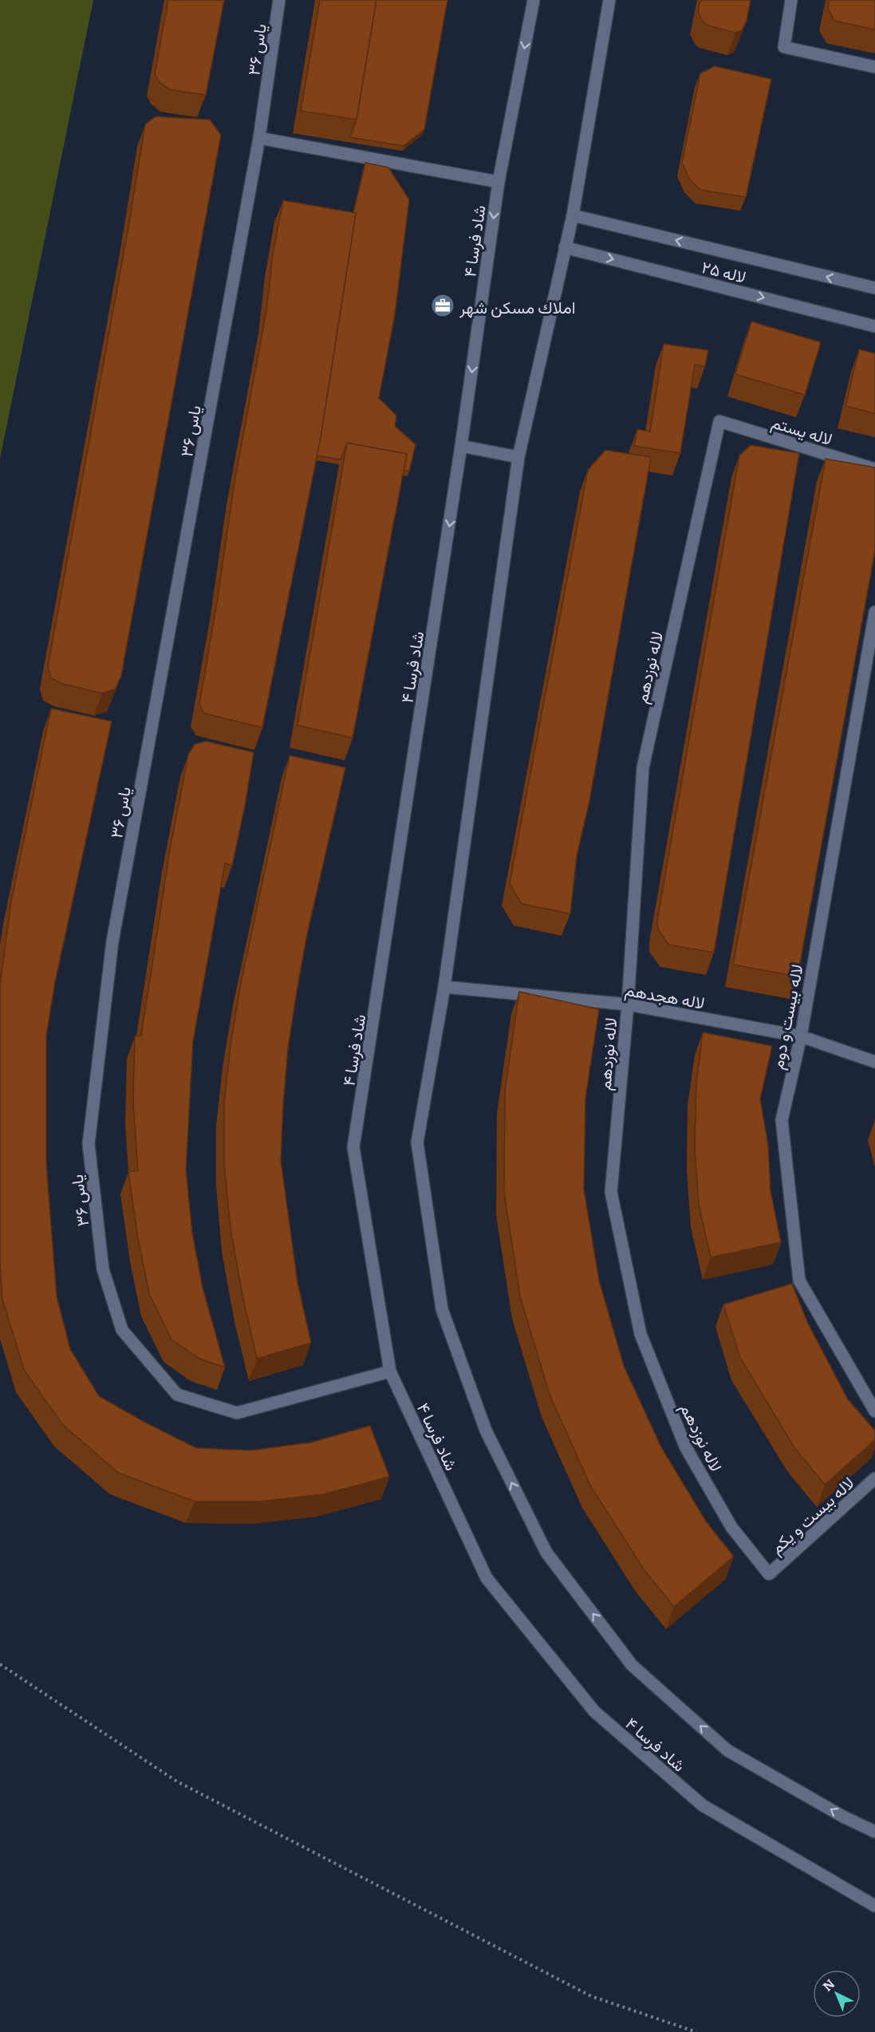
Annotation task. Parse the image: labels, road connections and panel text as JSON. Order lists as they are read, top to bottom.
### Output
{
  "streets": {
    "street": [
      "یاس ۳۶",
      "شاد فرسا ۴",
      "لاله ۲۵",
      "لاله یستم",
      "لاله نوزدهم",
      "لاله هجدهم",
      "لاله بیست و دوم",
      "لاله بیست و یکم"
    ]
  },
  "crossings": [
    ["یاس ۳۶", "شاد فرسا ۴"],
    ["لاله یستم", "لاله نوزدهم"],
    ["لاله نوزدهم", "لاله هجدهم"],
    ["لاله نوزدهم", "لاله بیست و یکم"],
    ["لاله هجدهم", "لاله بیست و دوم"]
  ],
  "places": {
    "office": ["املاك مسكن شهر"]
  },
  "north": "top left"
}
